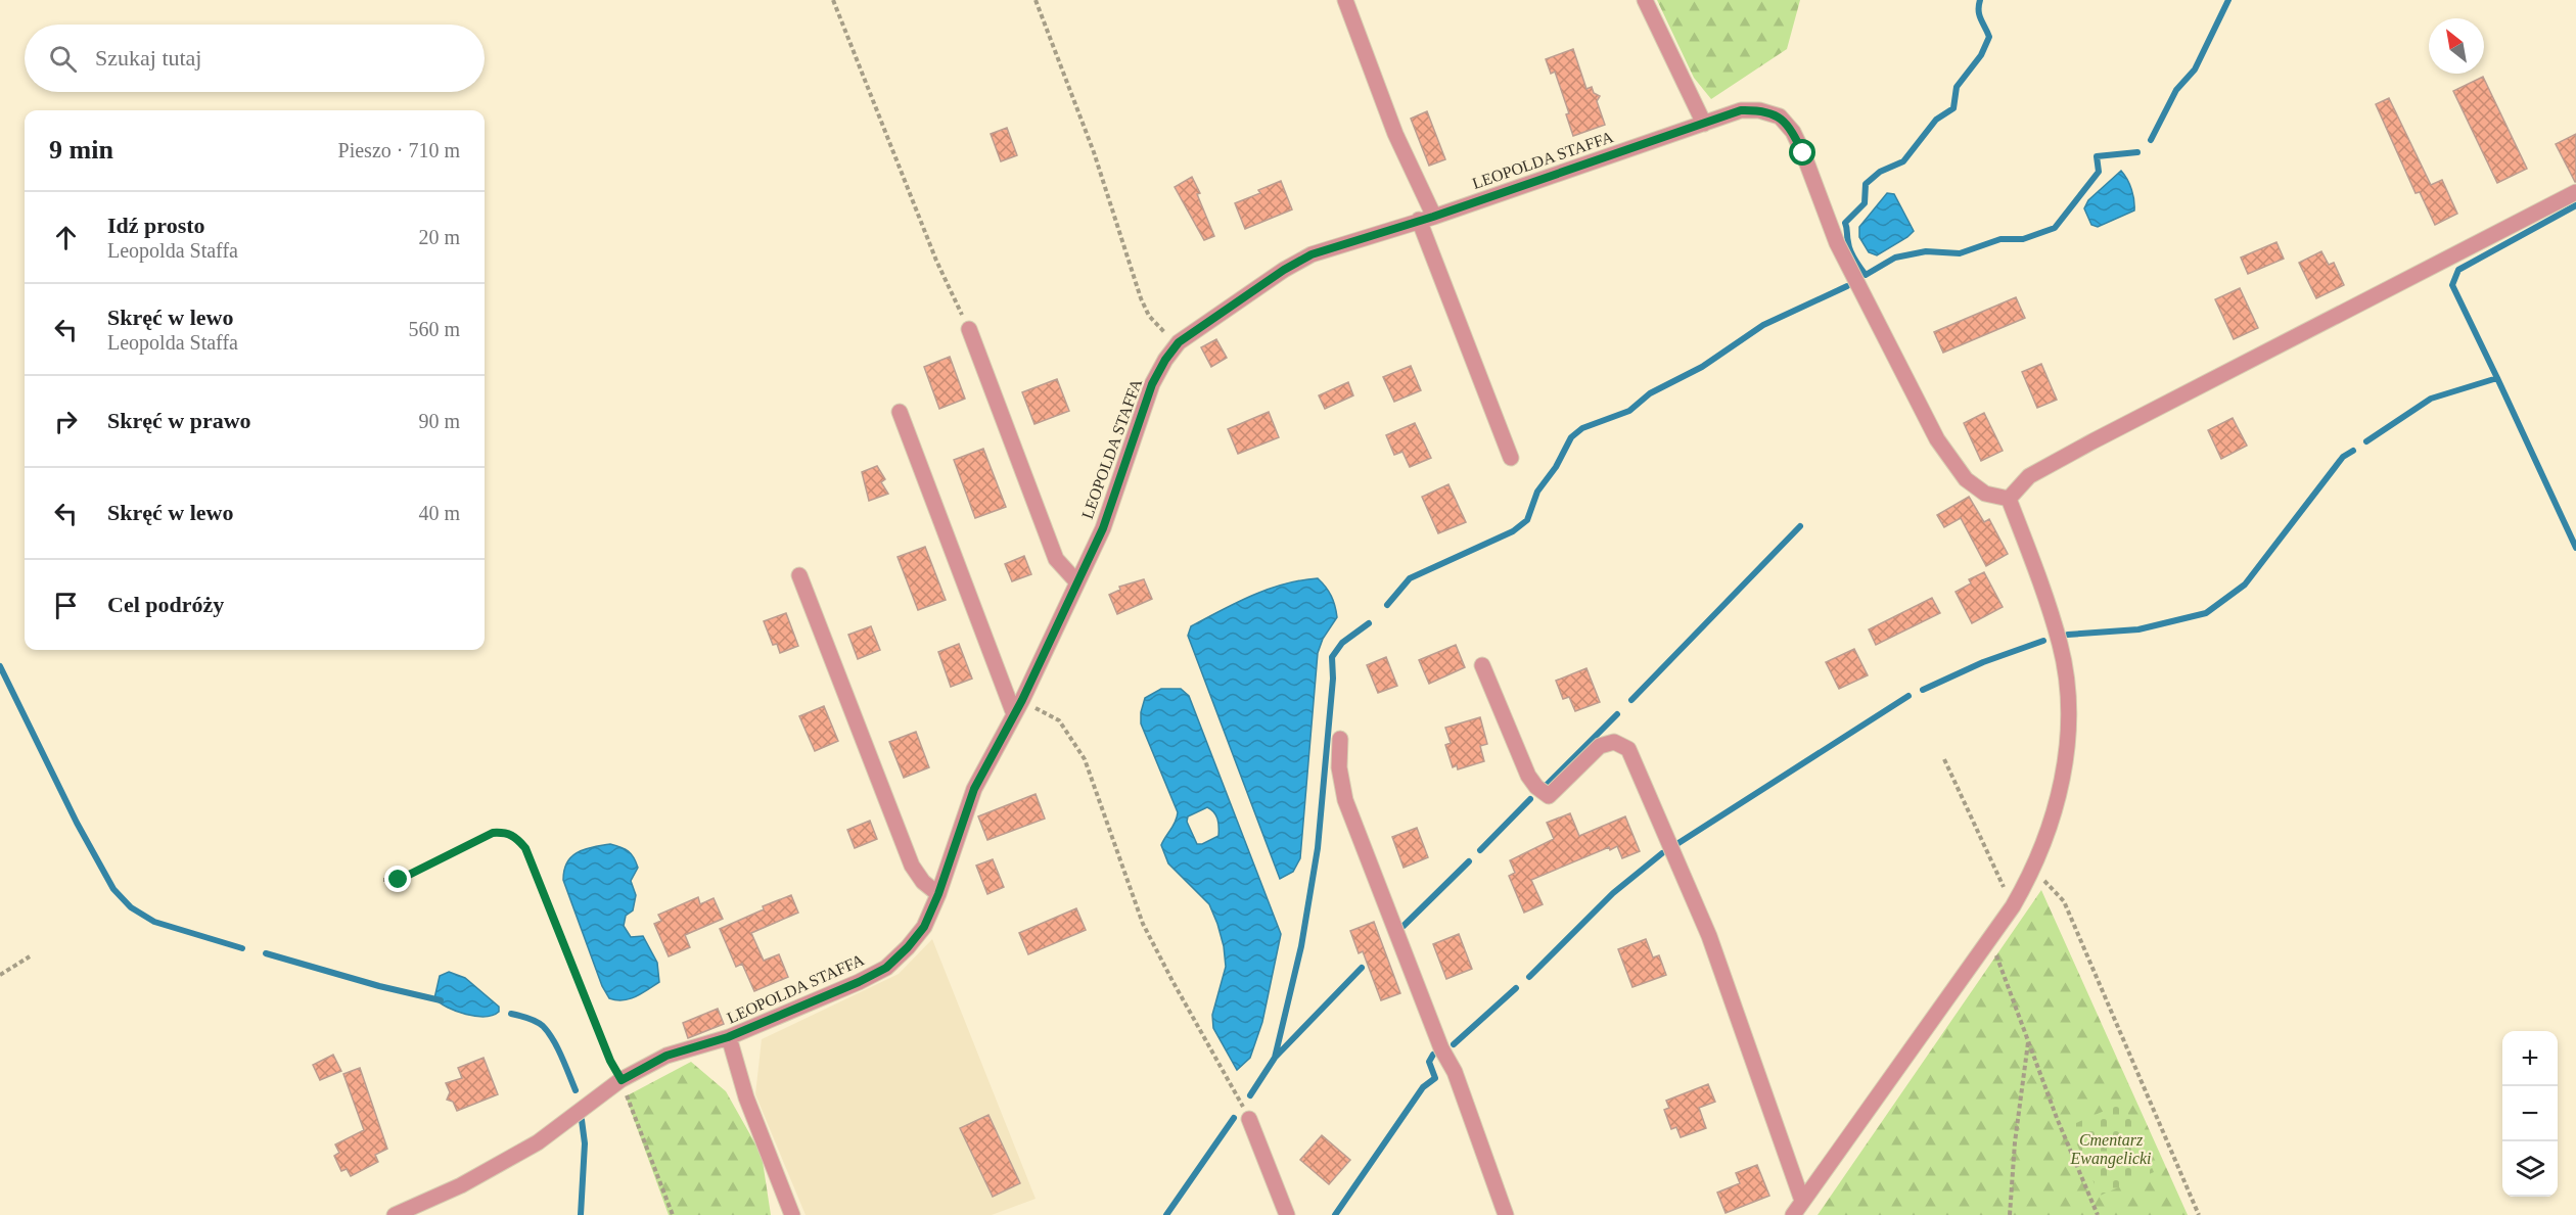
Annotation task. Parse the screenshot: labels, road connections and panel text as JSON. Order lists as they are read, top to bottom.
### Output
{
  "streets": {
    "street": ["LEOPOLDA STAFFA"]
  },
  "parks": ["Cmentarz Ewangelicki"],
  "north": "top left",
  "page": {
    "search": "Szukaj tutaj",
    "heading": ["9 min", "Pieszo · 710 m"],
    "list": [
      ["Idź prosto", "Leopolda Staffa", "20 m"],
      ["Skręć w lewo", "Leopolda Staffa", "560 m"],
      ["Skręć w prawo", "90 m"],
      ["Skręć w lewo", "40 m"],
      "Cel podróży"
    ],
    "map_buttons": ["+", "−"]
  }
}
